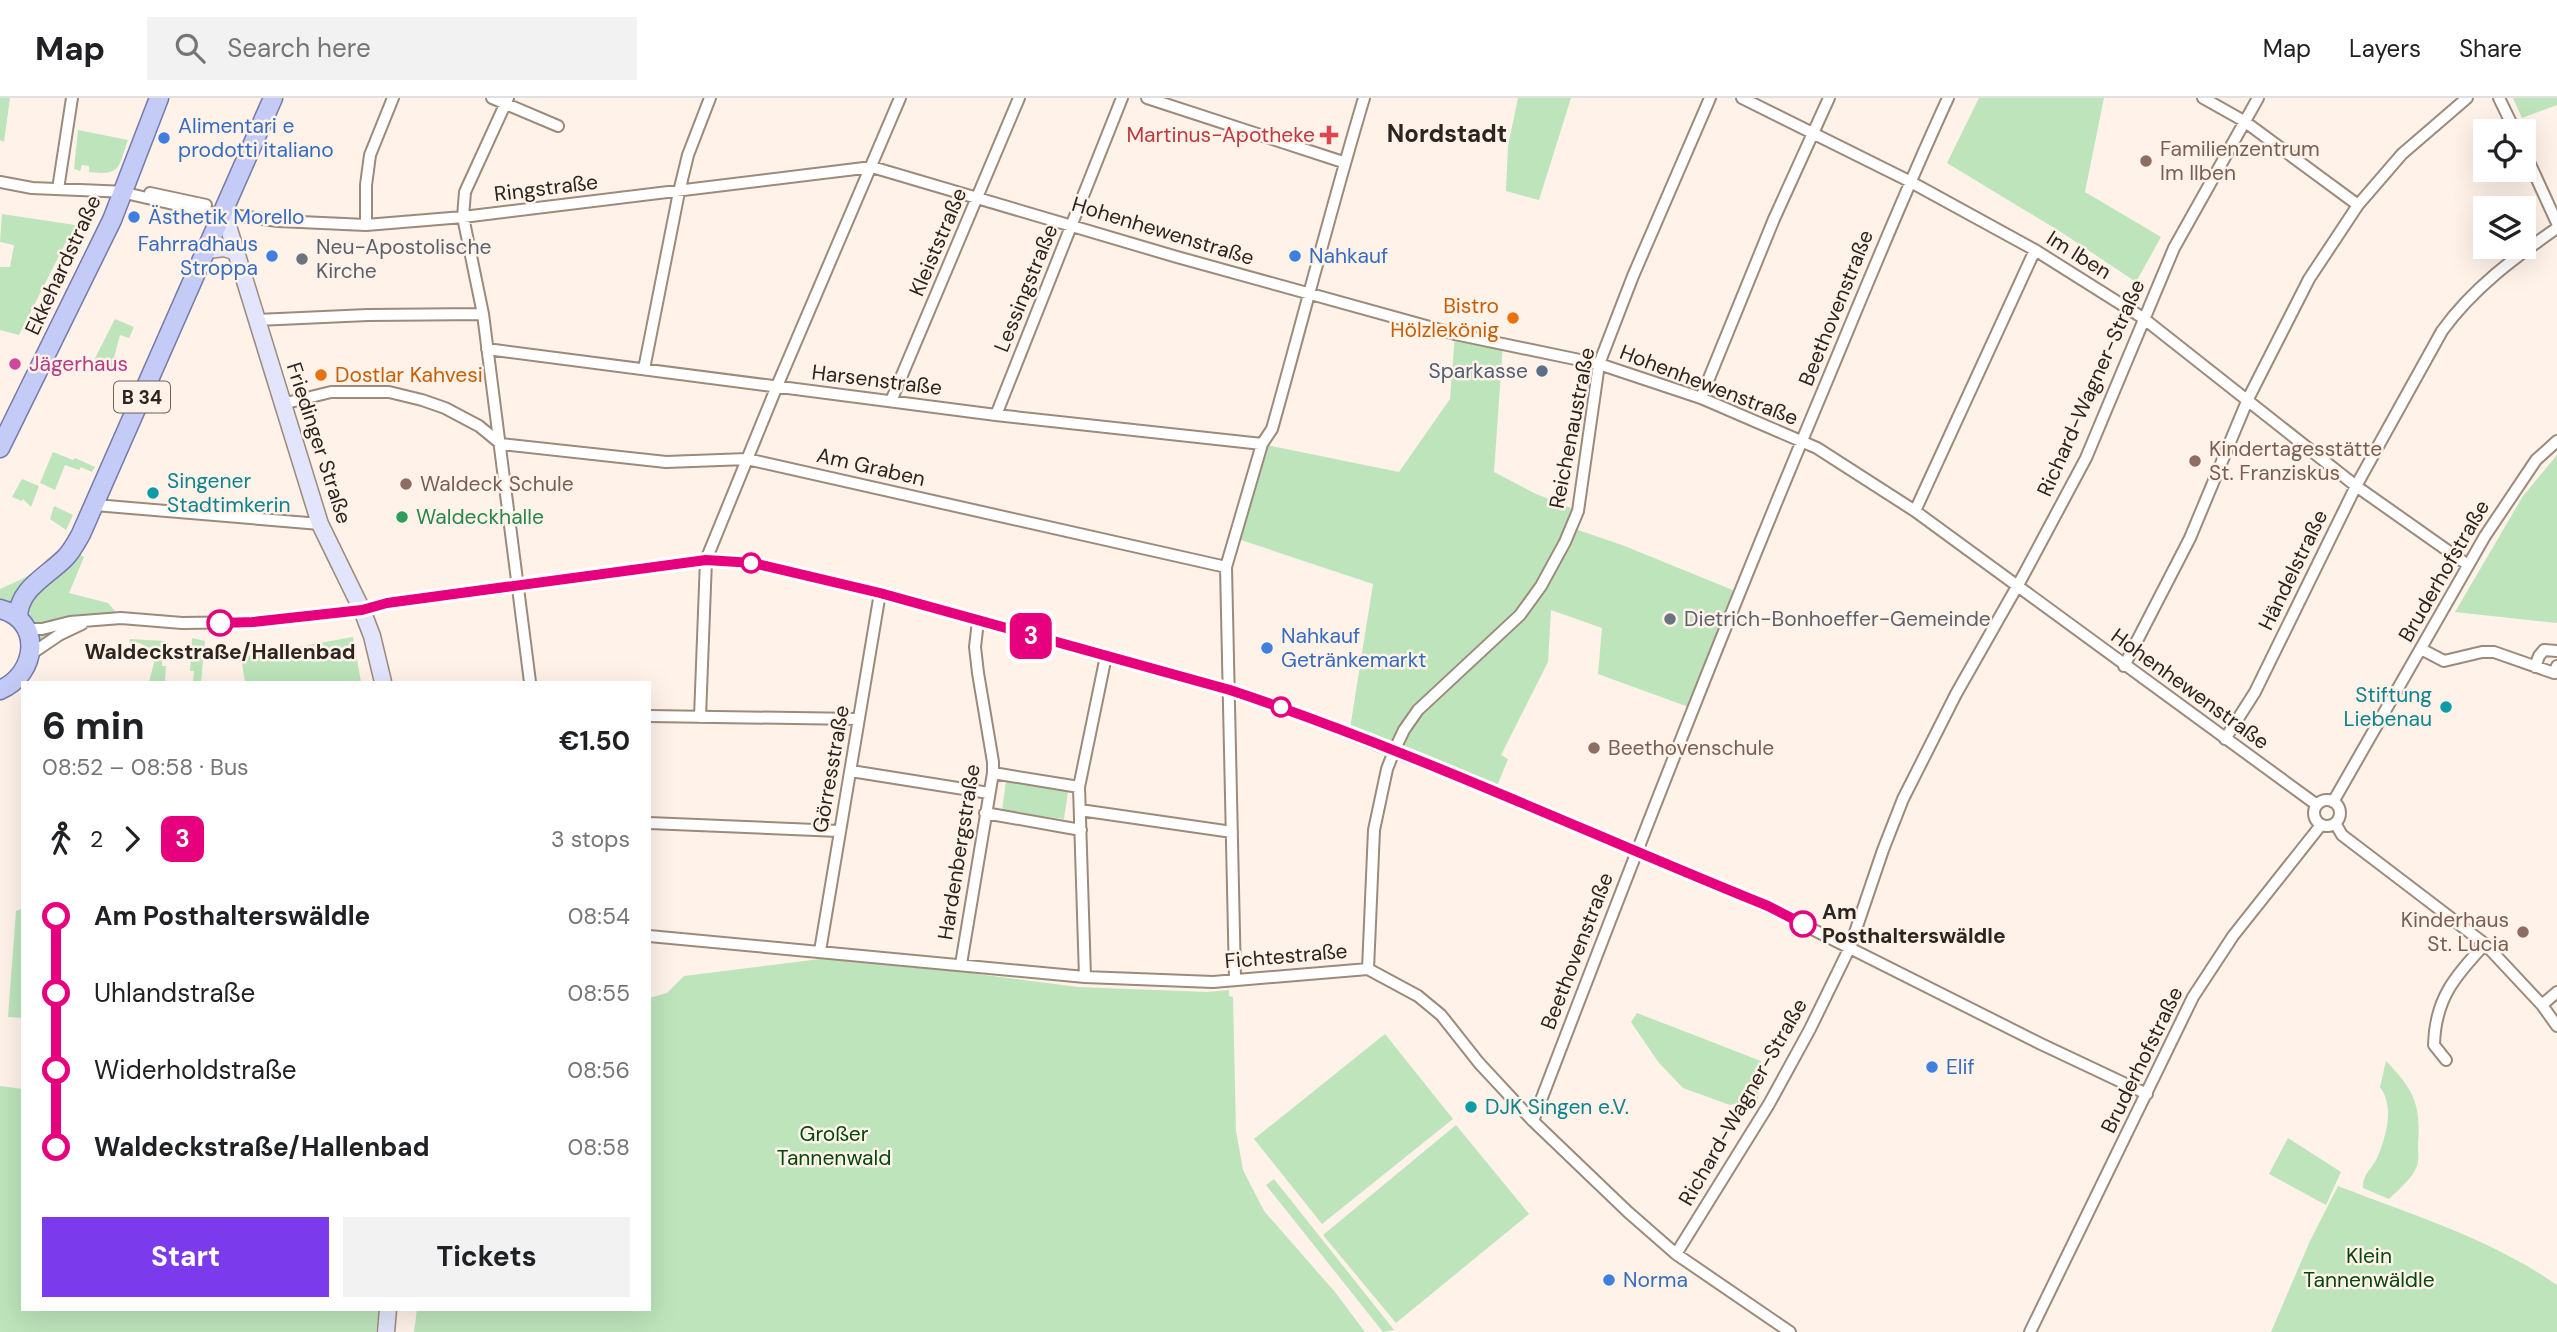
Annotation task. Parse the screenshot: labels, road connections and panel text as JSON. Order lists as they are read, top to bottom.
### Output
{
  "streets": {
    "main road": ["Ekkehardstraße", "B 34", "Friedinger Straße"],
    "street": [
      "Ringstraße",
      "Hohenhewenstraße",
      "Kleiststraße",
      "Im Iben",
      "Lessingstraße",
      "Beethovenstraße",
      "Harsenstraße",
      "Richard-Wagner-Straße",
      "Reichenaustraße",
      "Am Graben",
      "Händelstraße",
      "Bruderhofstraße",
      "Görresstraße",
      "Hardenbergstraße",
      "Fichtestraße"
    ]
  },
  "crossings": [
    ["Ringstraße", "Hohenhewenstraße"],
    ["Ringstraße", "Ekkehardstraße"],
    ["Ringstraße", "B 34"],
    ["Ringstraße", "Friedinger Straße"],
    ["Hohenhewenstraße", "Kleiststraße"],
    ["Hohenhewenstraße", "Lessingstraße"],
    ["Hohenhewenstraße", "Beethovenstraße"],
    ["Hohenhewenstraße", "Richard-Wagner-Straße"],
    ["Hohenhewenstraße", "Reichenaustraße"],
    ["Hohenhewenstraße", "Händelstraße"],
    ["Hohenhewenstraße", "Bruderhofstraße"],
    ["Kleiststraße", "Harsenstraße"],
    ["Im Iben", "Beethovenstraße"],
    ["Im Iben", "Richard-Wagner-Straße"],
    ["Im Iben", "Händelstraße"],
    ["Im Iben", "Bruderhofstraße"],
    ["Lessingstraße", "Harsenstraße"],
    ["Beethovenstraße", "Fichtestraße"],
    ["Richard-Wagner-Straße", "Fichtestraße"],
    ["B 34", "Friedinger Straße"],
    ["Reichenaustraße", "Fichtestraße"],
    ["Görresstraße", "Fichtestraße"],
    ["Hardenbergstraße", "Fichtestraße"]
  ],
  "districts": ["Nordstadt"],
  "parks": ["Großer Tannenwald", "Klein Tannenwäldle"],
  "places": {
    "health": ["Martinus-Apotheke"],
    "other": [
      "Alimentari e prodotti italiano",
      "Familienzentrum Im Ilben",
      "Ästhetik Morello",
      "Fahrradhaus Stroppa",
      "Nahkauf",
      "Neu-Apostolische Kirche",
      "Bistro Hölzlekönig",
      "Jägerhaus",
      "Sparkasse",
      "Dostlar Kahvesi",
      "Kindertagesstätte St. Franziskus",
      "Waldeck Schule",
      "Singener Stadtimkerin",
      "Waldeckhalle",
      "Dietrich-Bonhoeffer-Gemeinde",
      "Waldeckstraße/Hallenbad",
      "Nahkauf Getränkemarkt",
      "Stiftung Liebenau",
      "Beethovenschule",
      "Am Posthalterswäldle",
      "Kinderhaus St. Lucia",
      "Elif",
      "DJK Singen e.V.",
      "Norma"
    ]
  },
  "lines": ["bus line 3"],
  "page": {
    "header": "Map",
    "search": "Search here",
    "nav": ["Map", "Layers", "Share"],
    "on_map": "3",
    "heading": ["6 min", "08:52 – 08:58 · Bus", "€1.50"],
    "legs": ["2", "3", "3 stops"],
    "list": [
      {
        "name": "Am Posthalterswäldle",
        "value": "08:54"
      },
      {
        "name": "Uhlandstraße",
        "value": "08:55"
      },
      {
        "name": "Widerholdstraße",
        "value": "08:56"
      },
      {
        "name": "Waldeckstraße/Hallenbad",
        "value": "08:58"
      }
    ],
    "buttons": ["Start", "Tickets"]
  }
}
